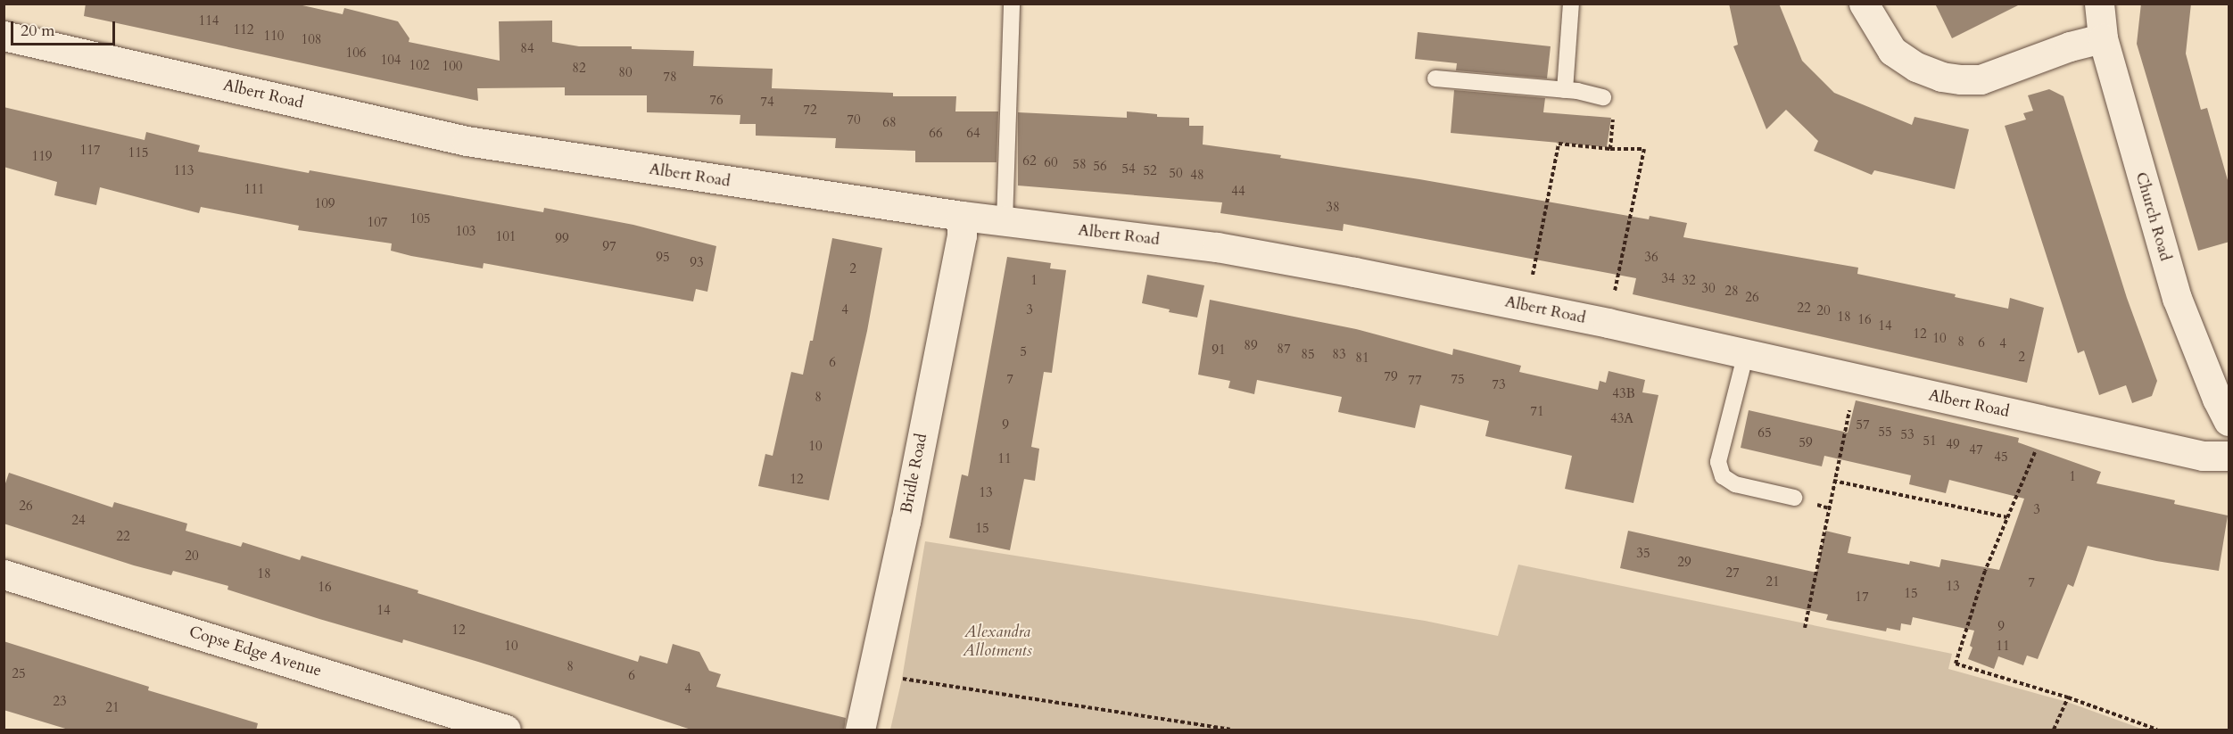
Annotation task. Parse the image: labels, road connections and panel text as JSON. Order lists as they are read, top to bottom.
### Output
{
  "streets": {
    "street": [
      "Albert Road",
      "Church Road",
      "Bridle Road",
      "Copse Edge Avenue"
    ]
  },
  "crossings": [
    ["Albert Road", "Bridle Road"]
  ],
  "parks": ["Alexandra Allotments"],
  "house_numbers": [
    "114",
    "112",
    "110",
    "108",
    "84",
    "106",
    "104",
    "102",
    "100",
    "82",
    "80",
    "78",
    "76",
    "74",
    "72",
    "70",
    "68",
    "66",
    "64",
    "117",
    "115",
    "119",
    "62",
    "60",
    "58",
    "56",
    "54",
    "113",
    "52",
    "50",
    "48",
    "111",
    "44",
    "109",
    "38",
    "105",
    "107",
    "103",
    "101",
    "99",
    "97",
    "95",
    "36",
    "93",
    "2",
    "34",
    "1",
    "32",
    "30",
    "28",
    "26",
    "22",
    "4",
    "3",
    "20",
    "18",
    "16",
    "14",
    "12",
    "10",
    "8",
    "6",
    "4",
    "89",
    "87",
    "91",
    "5",
    "85",
    "83",
    "2",
    "81",
    "6",
    "79",
    "7",
    "75",
    "77",
    "73",
    "43B",
    "8",
    "71",
    "43A",
    "9",
    "57",
    "55",
    "65",
    "53",
    "51",
    "59",
    "49",
    "10",
    "47",
    "45",
    "11",
    "1",
    "12",
    "13",
    "26",
    "3",
    "24",
    "15",
    "22",
    "35",
    "20",
    "29",
    "27",
    "18",
    "21",
    "7",
    "13",
    "16",
    "15",
    "17",
    "14",
    "9",
    "12",
    "10",
    "11",
    "8",
    "25",
    "6",
    "4",
    "23",
    "21"
  ],
  "scale_bar": "20 m"
}
